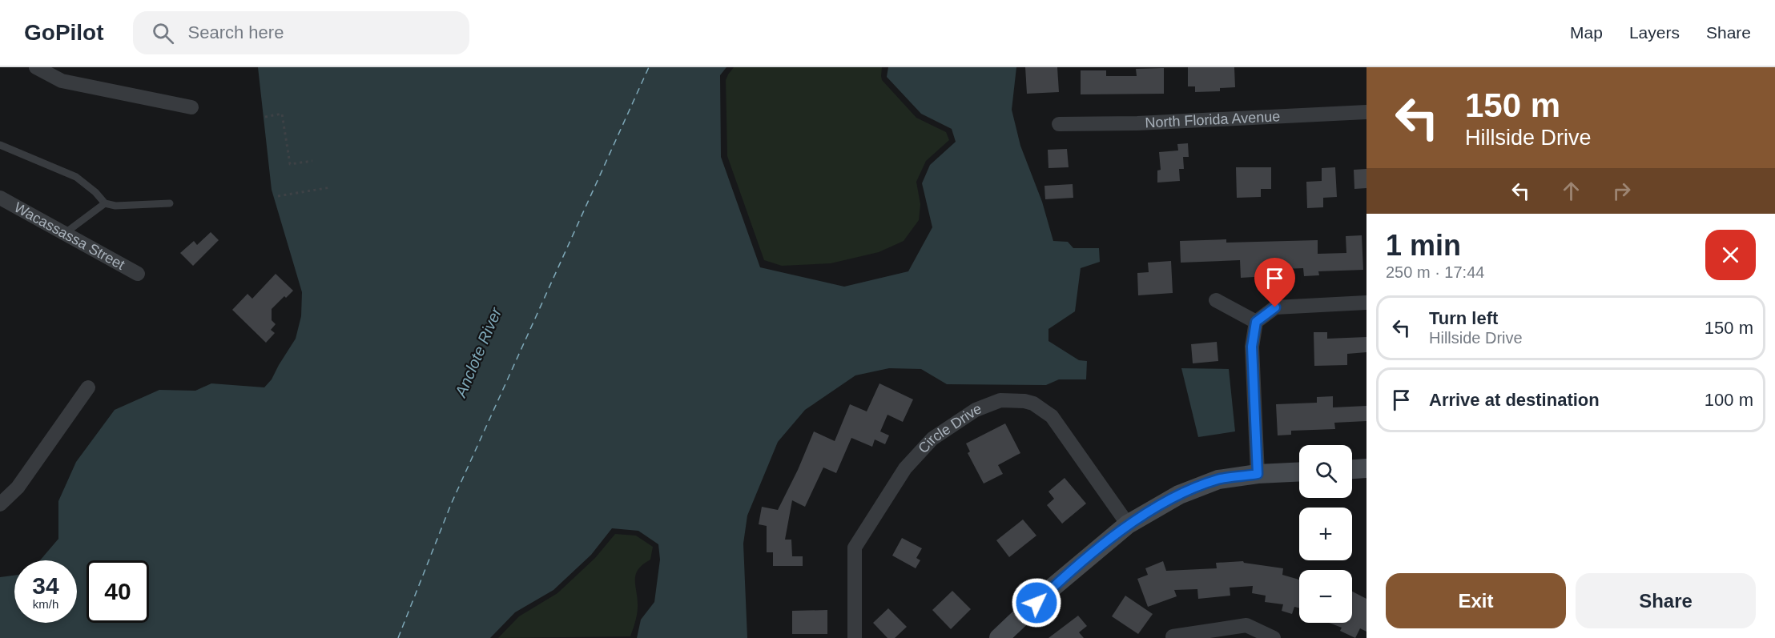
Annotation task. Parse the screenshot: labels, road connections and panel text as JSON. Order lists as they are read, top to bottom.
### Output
{
  "streets": {
    "street": ["North Florida Avenue", "Wacassassa Street", "Circle Drive"]
  },
  "water": ["Anclote River"],
  "page": {
    "header": "GoPilot",
    "search": "Search here",
    "nav": ["Map", "Layers", "Share"],
    "turn": ["150 m", "Hillside Drive"],
    "heading": ["1 min", "250 m · 17:44"],
    "list": [
      {
        "name": "Turn left",
        "note": "Hillside Drive",
        "value": "150 m"
      },
      {
        "name": "Arrive at destination",
        "value": "100 m"
      }
    ],
    "map_buttons": ["+", "−"],
    "speed": "34 km/h",
    "limit": "40",
    "buttons": ["Exit", "Share"]
  }
}
